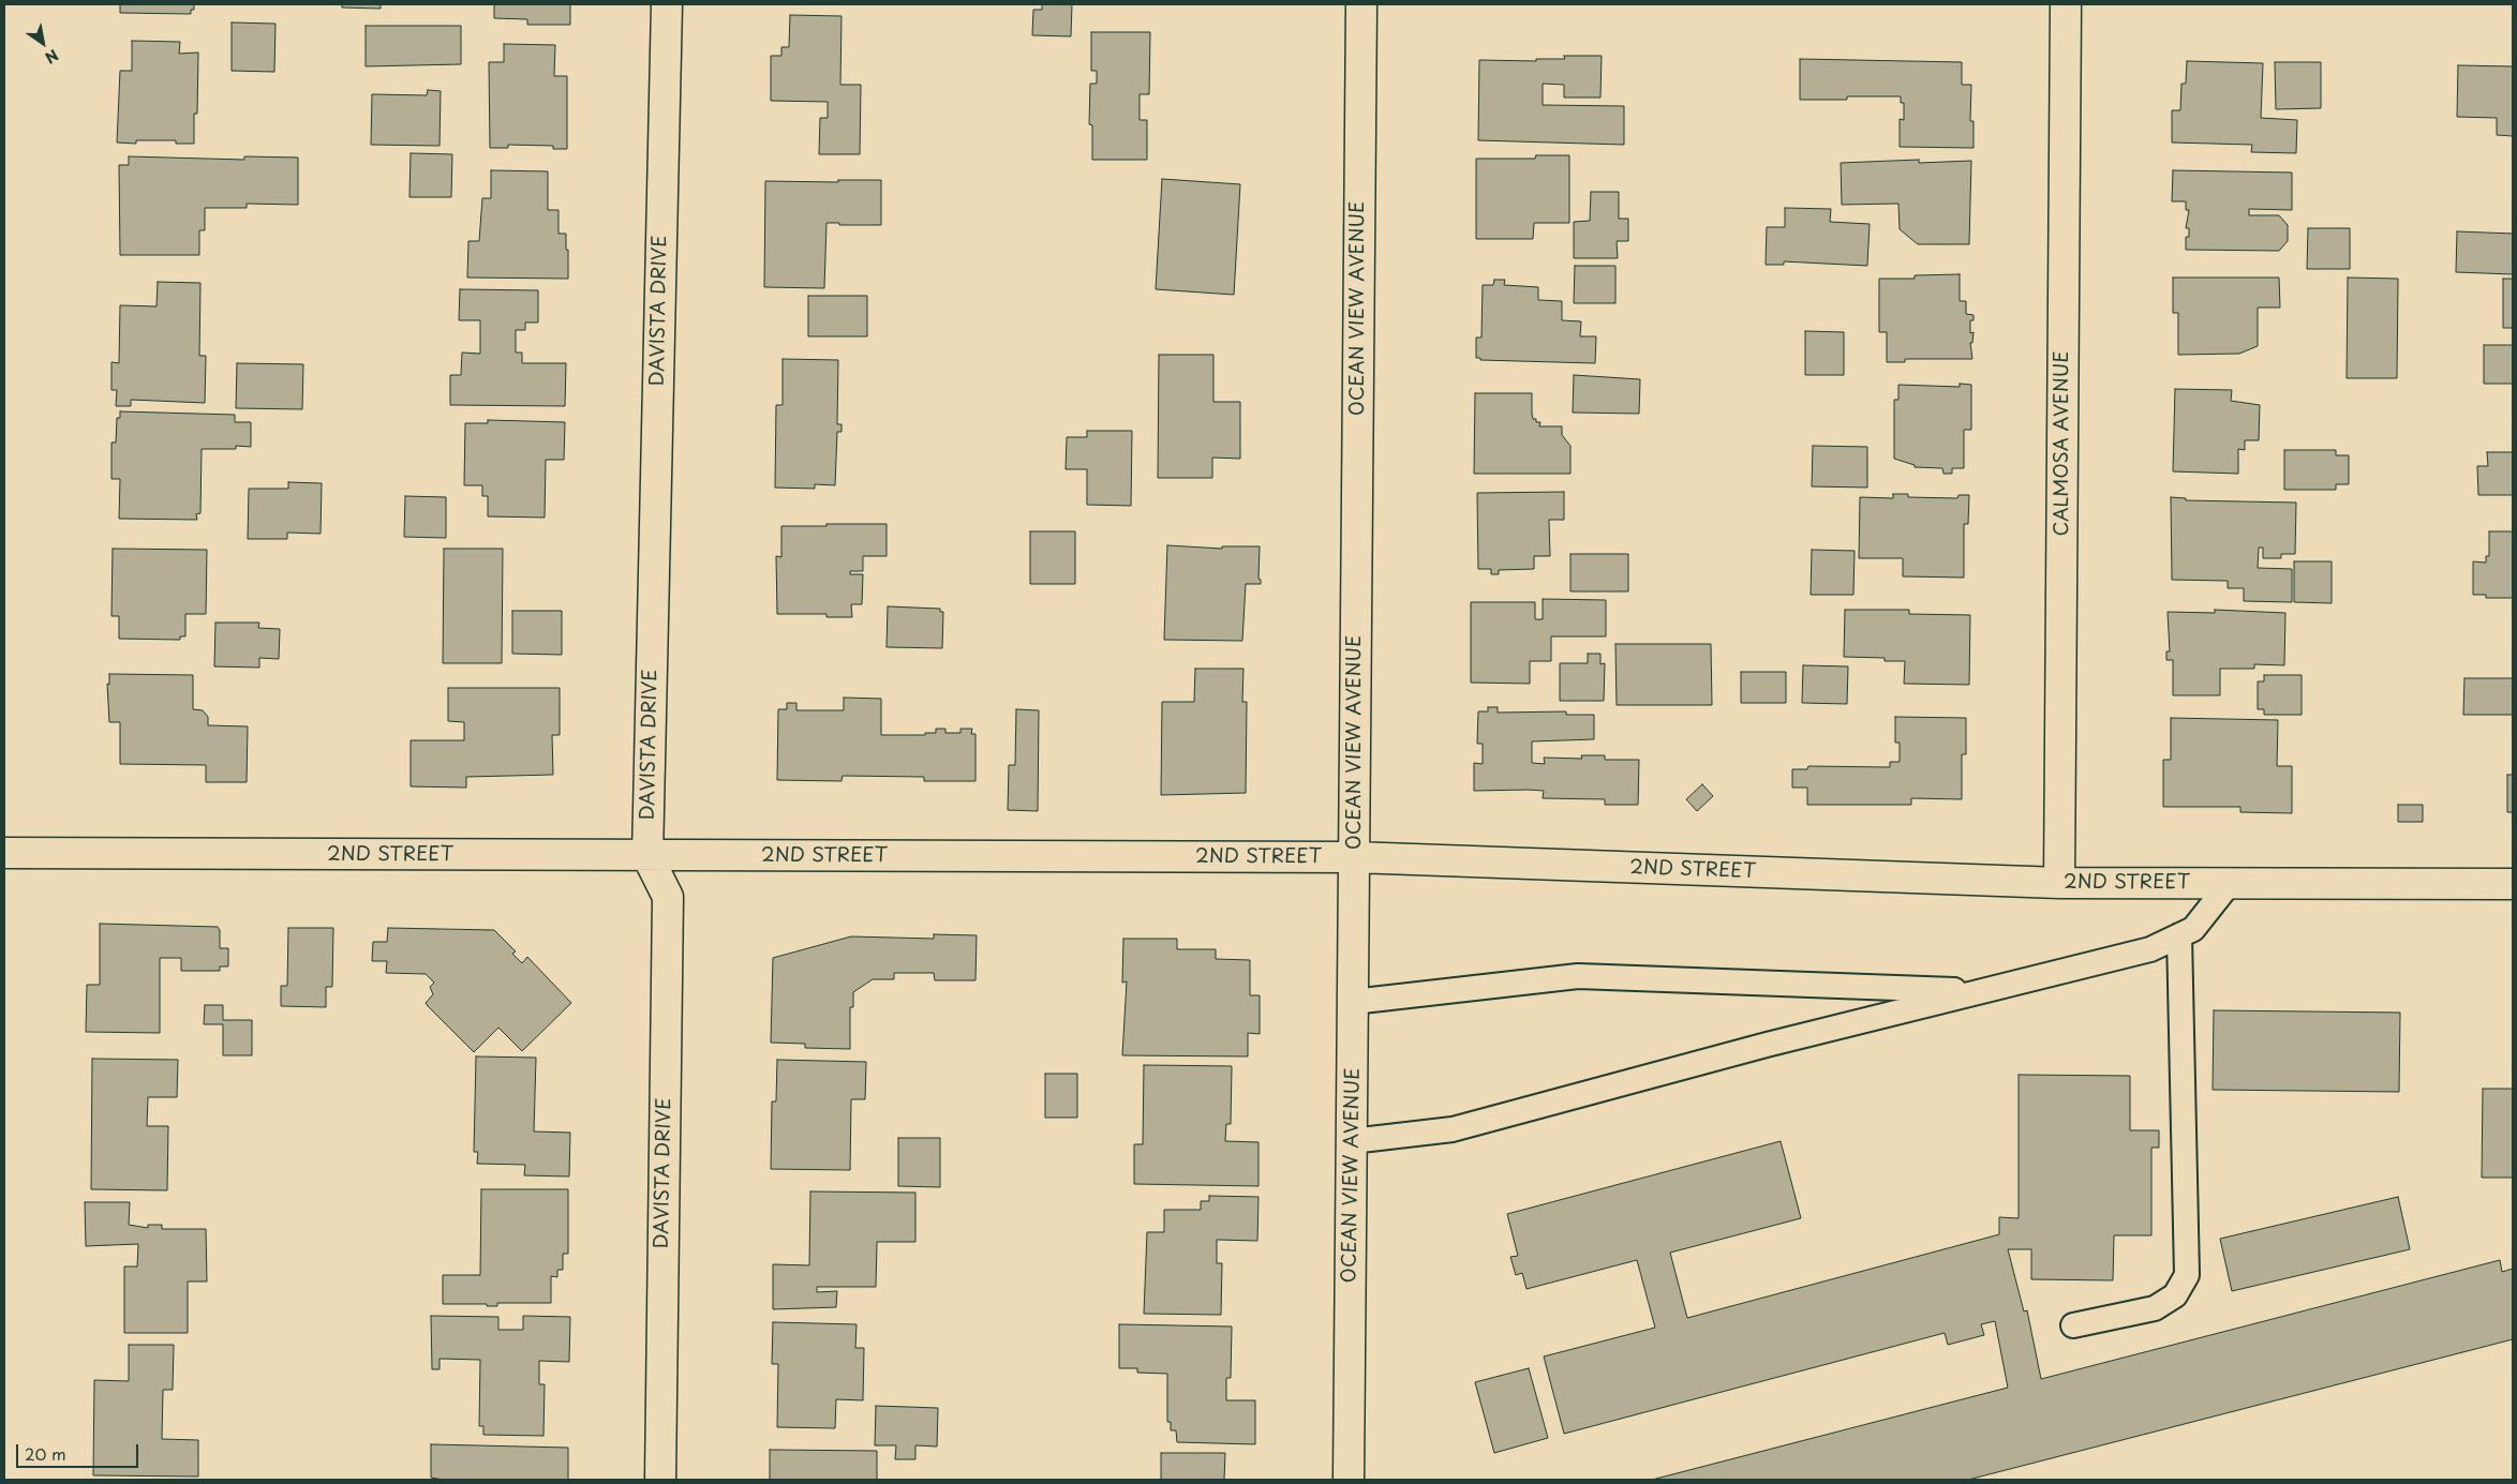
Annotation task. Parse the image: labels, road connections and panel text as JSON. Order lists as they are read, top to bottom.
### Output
{
  "streets": {
    "street": [
      "OCEAN VIEW AVENUE",
      "DAVISTA DRIVE",
      "CALMOSA AVENUE",
      "2ND STREET"
    ]
  },
  "crossings": [
    ["OCEAN VIEW AVENUE", "2ND STREET"],
    ["DAVISTA DRIVE", "2ND STREET"],
    ["CALMOSA AVENUE", "2ND STREET"]
  ],
  "scale_bar": "20 m",
  "north": "bottom right"
}
